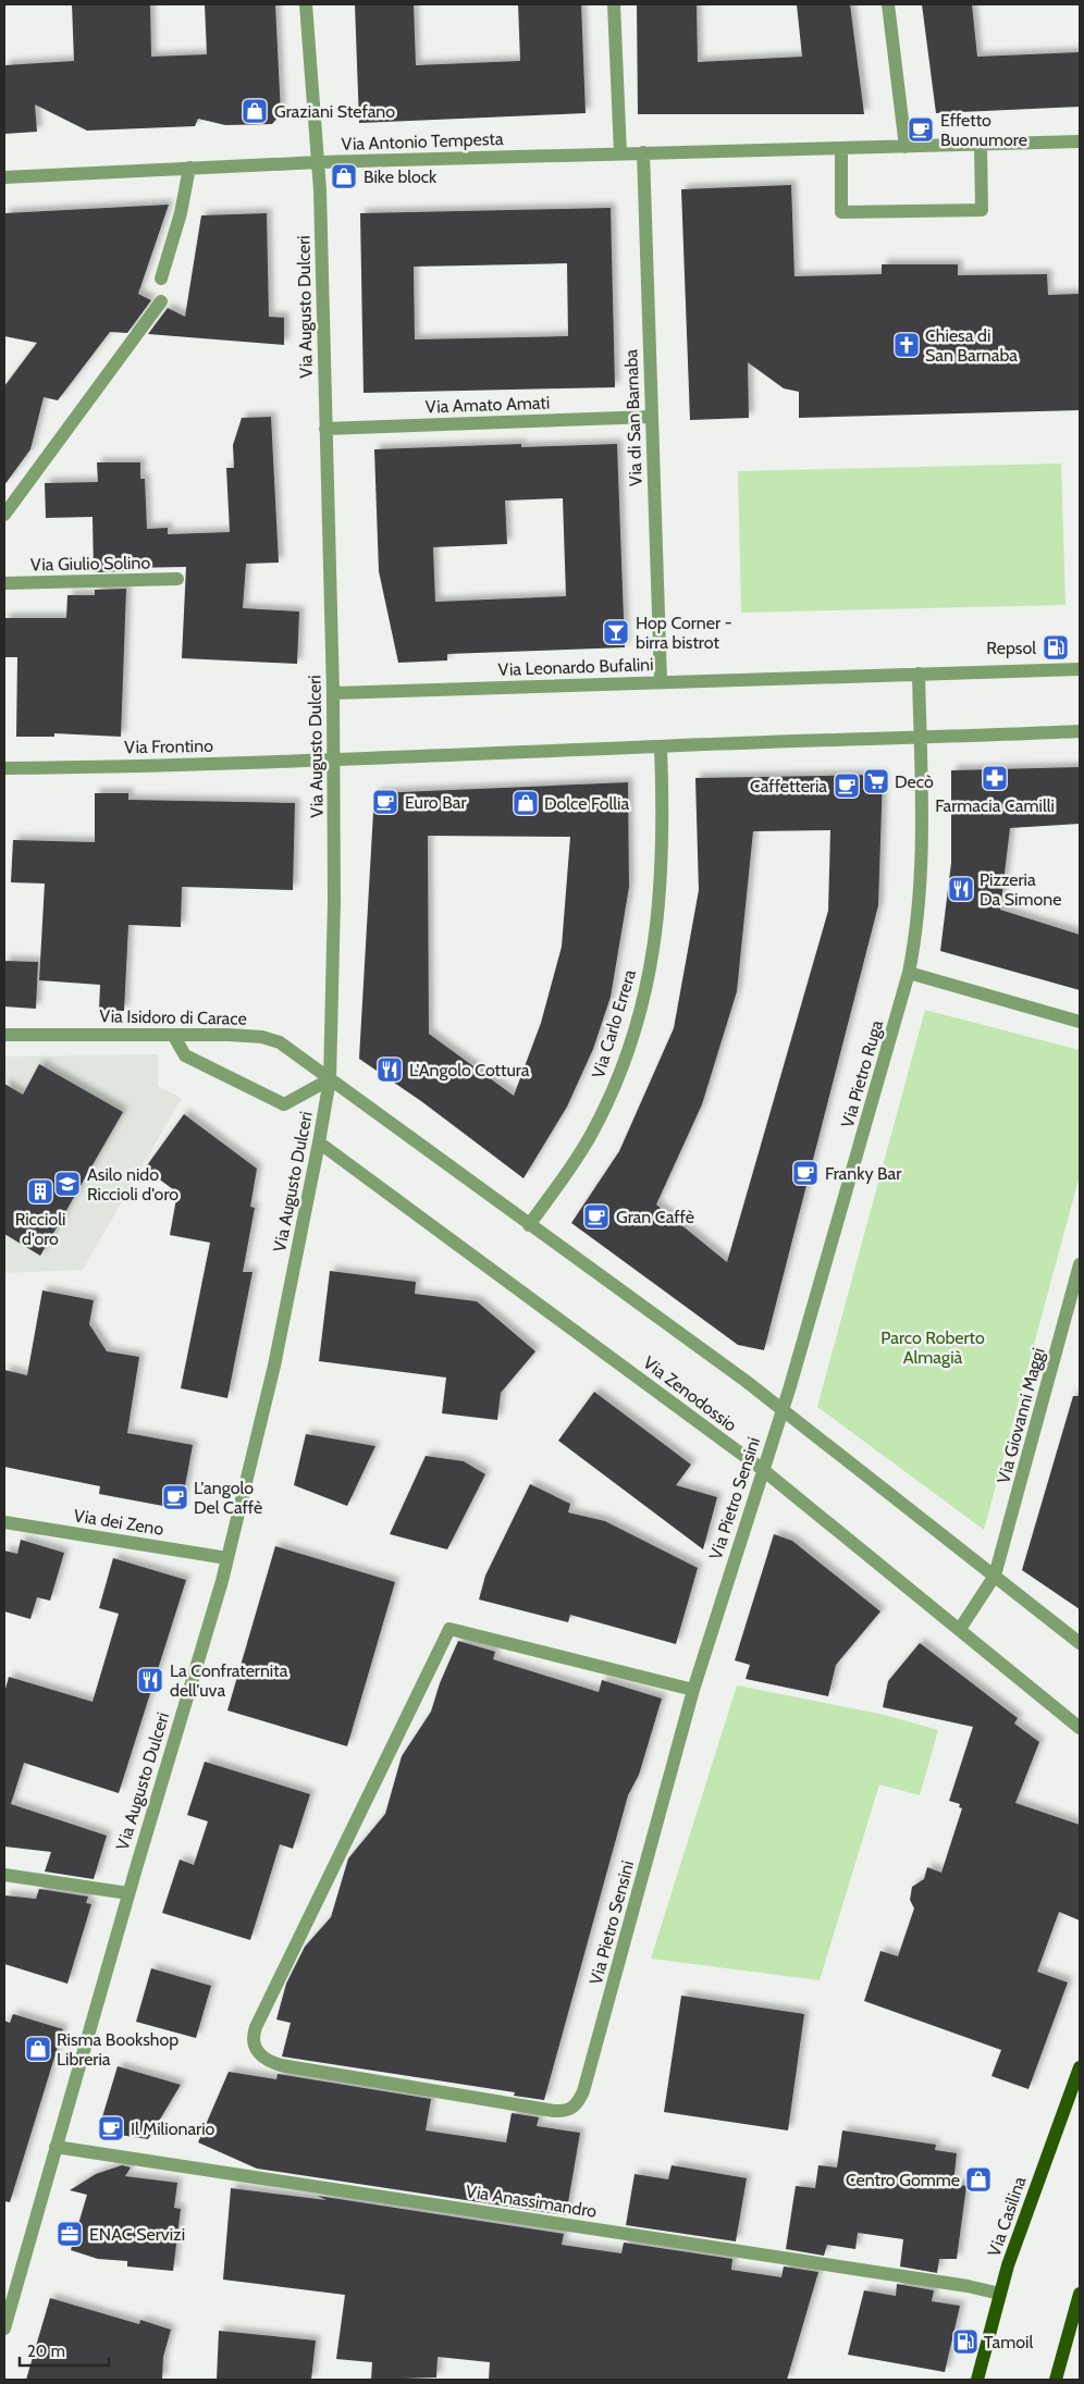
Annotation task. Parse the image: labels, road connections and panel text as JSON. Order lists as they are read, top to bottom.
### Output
{
  "streets": {
    "main road": ["Via Casilina"],
    "street": [
      "Via Antonio Tempesta",
      "Via Augusto Dulceri",
      "Via Amato Amati",
      "Via di San Barnaba",
      "Via Giulio Solino",
      "Via Leonardo Bufalini",
      "Via Frontino",
      "Via Isidoro di Carace",
      "Via Carlo Errera",
      "Via Pietro Ruga",
      "Via Zenodossio",
      "Via Giovanni Maggi",
      "Via Pietro Sensini",
      "Via dei Zeno",
      "Via Anassimandro"
    ]
  },
  "crossings": [
    ["Via Antonio Tempesta", "Via Augusto Dulceri"],
    ["Via Antonio Tempesta", "Via di San Barnaba"],
    ["Via Augusto Dulceri", "Via Amato Amati"],
    ["Via Augusto Dulceri", "Via Leonardo Bufalini"],
    ["Via Augusto Dulceri", "Via Frontino"],
    ["Via Augusto Dulceri", "Via Isidoro di Carace"],
    ["Via Augusto Dulceri", "Via Zenodossio"],
    ["Via Augusto Dulceri", "Via dei Zeno"],
    ["Via Augusto Dulceri", "Via Anassimandro"],
    ["Via Amato Amati", "Via di San Barnaba"],
    ["Via di San Barnaba", "Via Leonardo Bufalini"],
    ["Via Leonardo Bufalini", "Via Pietro Ruga"],
    ["Via Pietro Ruga", "Via Pietro Sensini"],
    ["Via Zenodossio", "Via Giovanni Maggi"],
    ["Via Zenodossio", "Via Pietro Sensini"],
    ["Via Anassimandro", "Via Casilina"]
  ],
  "parks": ["Parco Roberto Almagià"],
  "places": {
    "shop": [
      "Graziani Stefano",
      "Bike block",
      "Dolce Follia",
      "Risma Bookshop Libreria",
      "Centro Gomme"
    ],
    "cafe": [
      "Effetto Buonumore",
      "Caffetteria",
      "Euro Bar",
      "Franky Bar",
      "Gran Caffè",
      "L'angolo Del Caffè",
      "Il Milionario"
    ],
    "church": ["Chiesa di San Barnaba"],
    "bar": ["Hop Corner - birra bistrot"],
    "fuel station": ["Repsol", "Tamoil"],
    "pharmacy": ["Farmacia Camilli"],
    "supermarket": ["Decò"],
    "restaurant": ["Pizzeria Da Simone", "L'Angolo Cottura", "La Confraternita dell'uva"],
    "school or university": ["Asilo nido Riccioli d'oro"],
    "building": ["Riccioli d'oro"],
    "office": ["ENAC Servizi"]
  },
  "scale_bar": "20 m"
}
